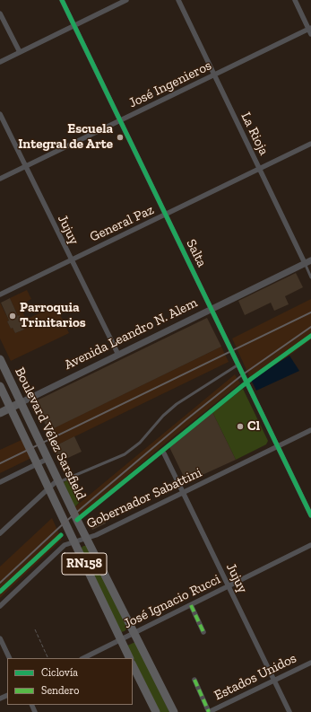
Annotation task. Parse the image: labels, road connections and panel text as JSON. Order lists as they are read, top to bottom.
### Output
{
  "streets": {
    "highway": ["Boulevard Vélez Sarsfield", "RN158"],
    "main road": ["Avenida Leandro N. Alem"],
    "street": [
      "José Ingenieros",
      "La Rioja",
      "General Paz",
      "Jujuy",
      "Salta",
      "Gobernador Sabattini",
      "José Ignacio Rucci",
      "Estados Unidos"
    ]
  },
  "crossings": [
    ["José Ingenieros", "La Rioja"],
    ["José Ingenieros", "Jujuy"],
    ["José Ingenieros", "Salta"],
    ["La Rioja", "General Paz"],
    ["La Rioja", "Avenida Leandro N. Alem"],
    ["General Paz", "Jujuy"],
    ["General Paz", "Salta"],
    ["Jujuy", "Avenida Leandro N. Alem"],
    ["Jujuy", "Gobernador Sabattini"],
    ["Jujuy", "José Ignacio Rucci"],
    ["Jujuy", "Estados Unidos"],
    ["Salta", "Avenida Leandro N. Alem"],
    ["Salta", "Gobernador Sabattini"],
    ["Avenida Leandro N. Alem", "Boulevard Vélez Sarsfield"],
    ["Boulevard Vélez Sarsfield", "Gobernador Sabattini"],
    ["Boulevard Vélez Sarsfield", "José Ignacio Rucci"]
  ],
  "places": ["Escuela Integral de Arte", "Parroquia Trinitarios", "Cl"],
  "legend": ["Ciclovía", "Sendero"]
}
